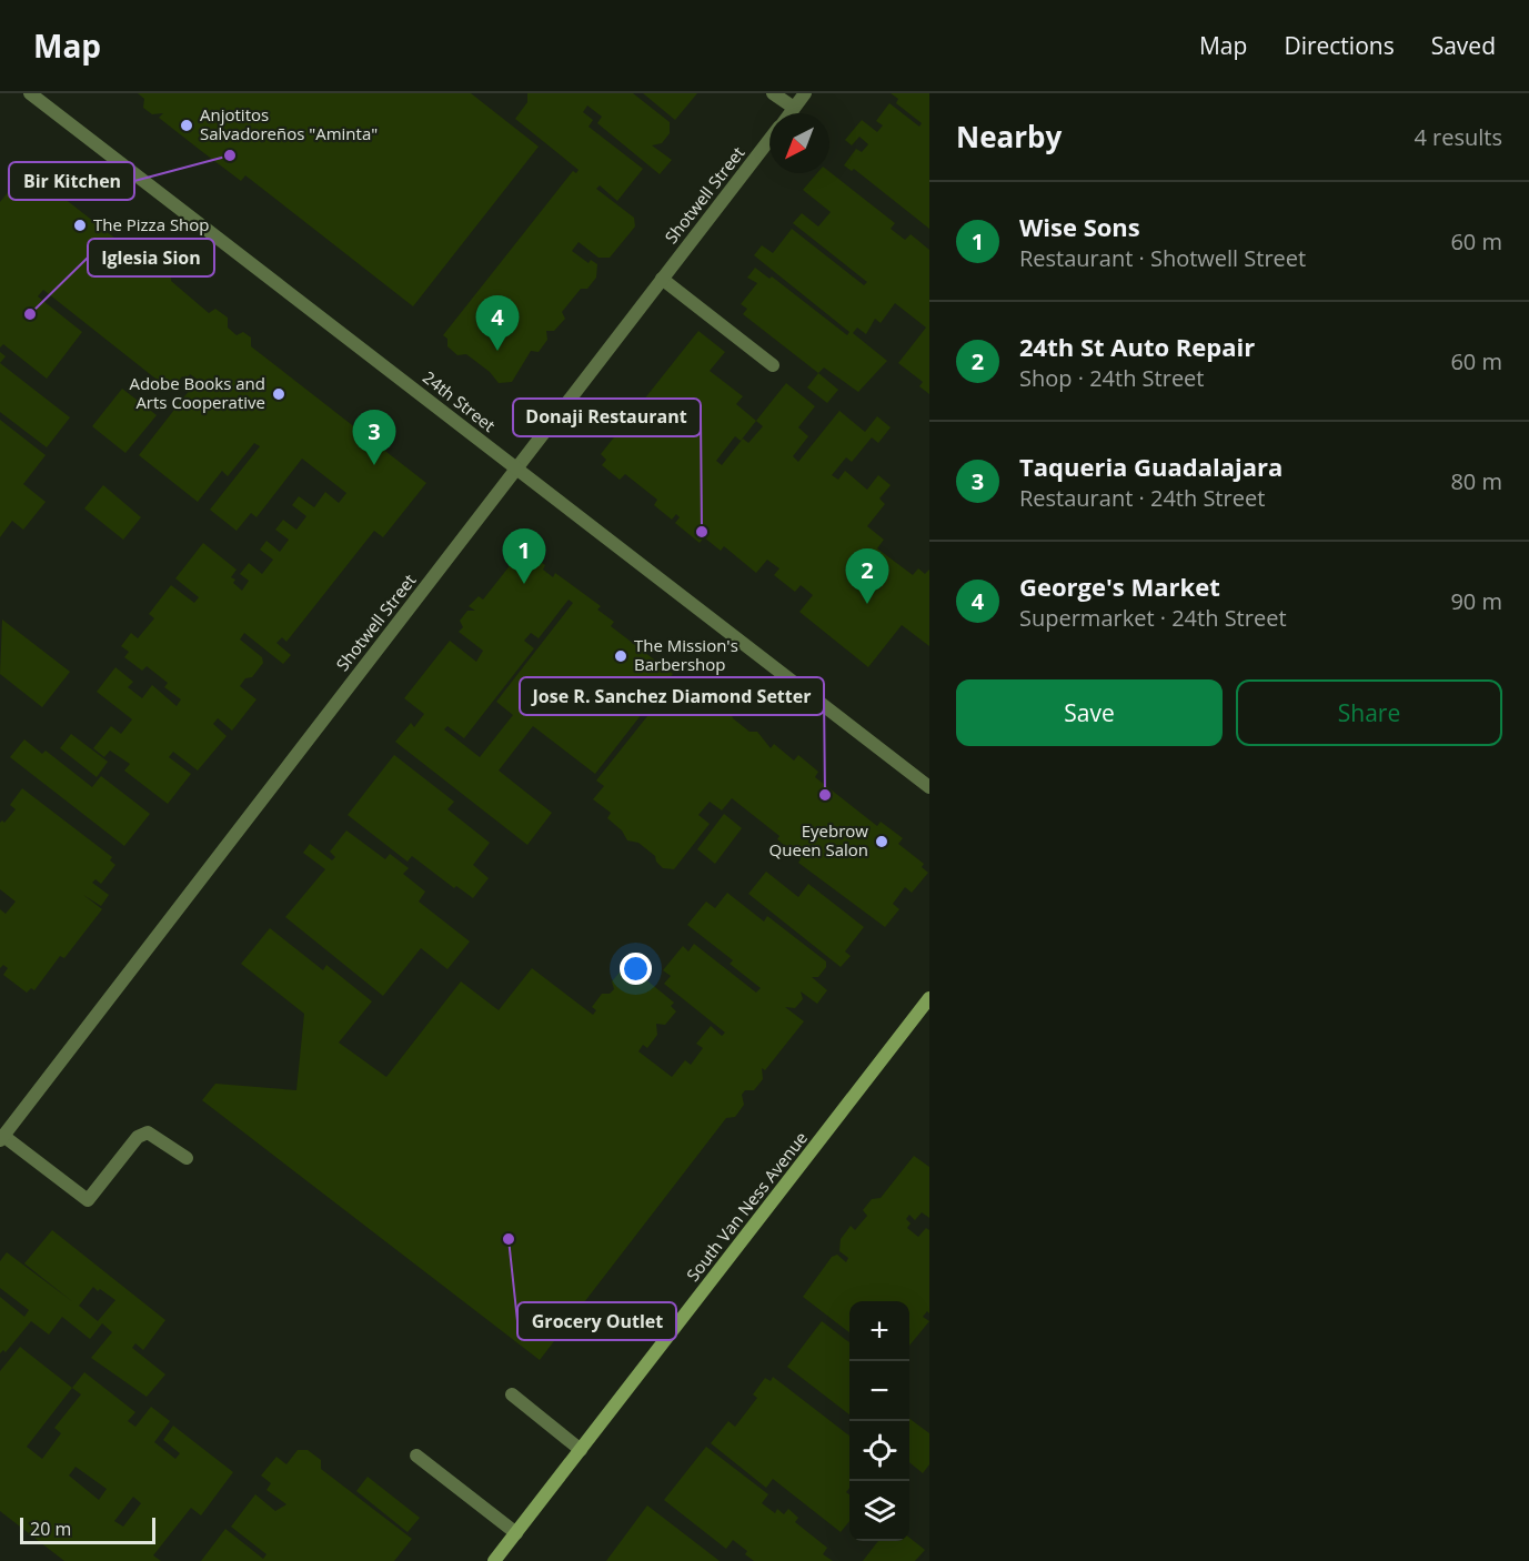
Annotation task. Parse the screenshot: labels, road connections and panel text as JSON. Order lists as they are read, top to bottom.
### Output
{
  "streets": {
    "main road": ["South Van Ness Avenue"],
    "street": ["Shotwell Street", "24th Street"]
  },
  "crossings": [
    ["Shotwell Street", "24th Street"]
  ],
  "places": [
    "Anjotitos Salvadoreños \"Aminta\"",
    "Bir Kitchen",
    "The Pizza Shop",
    "Iglesia Sion",
    "Adobe Books and Arts Cooperative",
    "Donaji Restaurant",
    "The Mission's Barbershop",
    "Jose R. Sanchez Diamond Setter",
    "Eyebrow Queen Salon",
    "Grocery Outlet"
  ],
  "scale_bar": "20 m",
  "north": "bottom left",
  "page": {
    "header": "Map",
    "nav": ["Map", "Directions", "Saved"],
    "heading": ["Nearby", "4 results"],
    "list": [
      {
        "mark": "1",
        "name": "Wise Sons",
        "note": "Restaurant · Shotwell Street",
        "value": "60 m"
      },
      {
        "mark": "2",
        "name": "24th St Auto Repair",
        "note": "Shop · 24th Street",
        "value": "60 m"
      },
      {
        "mark": "3",
        "name": "Taqueria Guadalajara",
        "note": "Restaurant · 24th Street",
        "value": "80 m"
      },
      {
        "mark": "4",
        "name": "George's Market",
        "note": "Supermarket · 24th Street",
        "value": "90 m"
      }
    ],
    "pins": [
      "4",
      "3",
      "1",
      "2"
    ],
    "buttons": ["Save", "Share"],
    "map_buttons": ["+", "−"],
    "scale": "20 m"
  }
}
